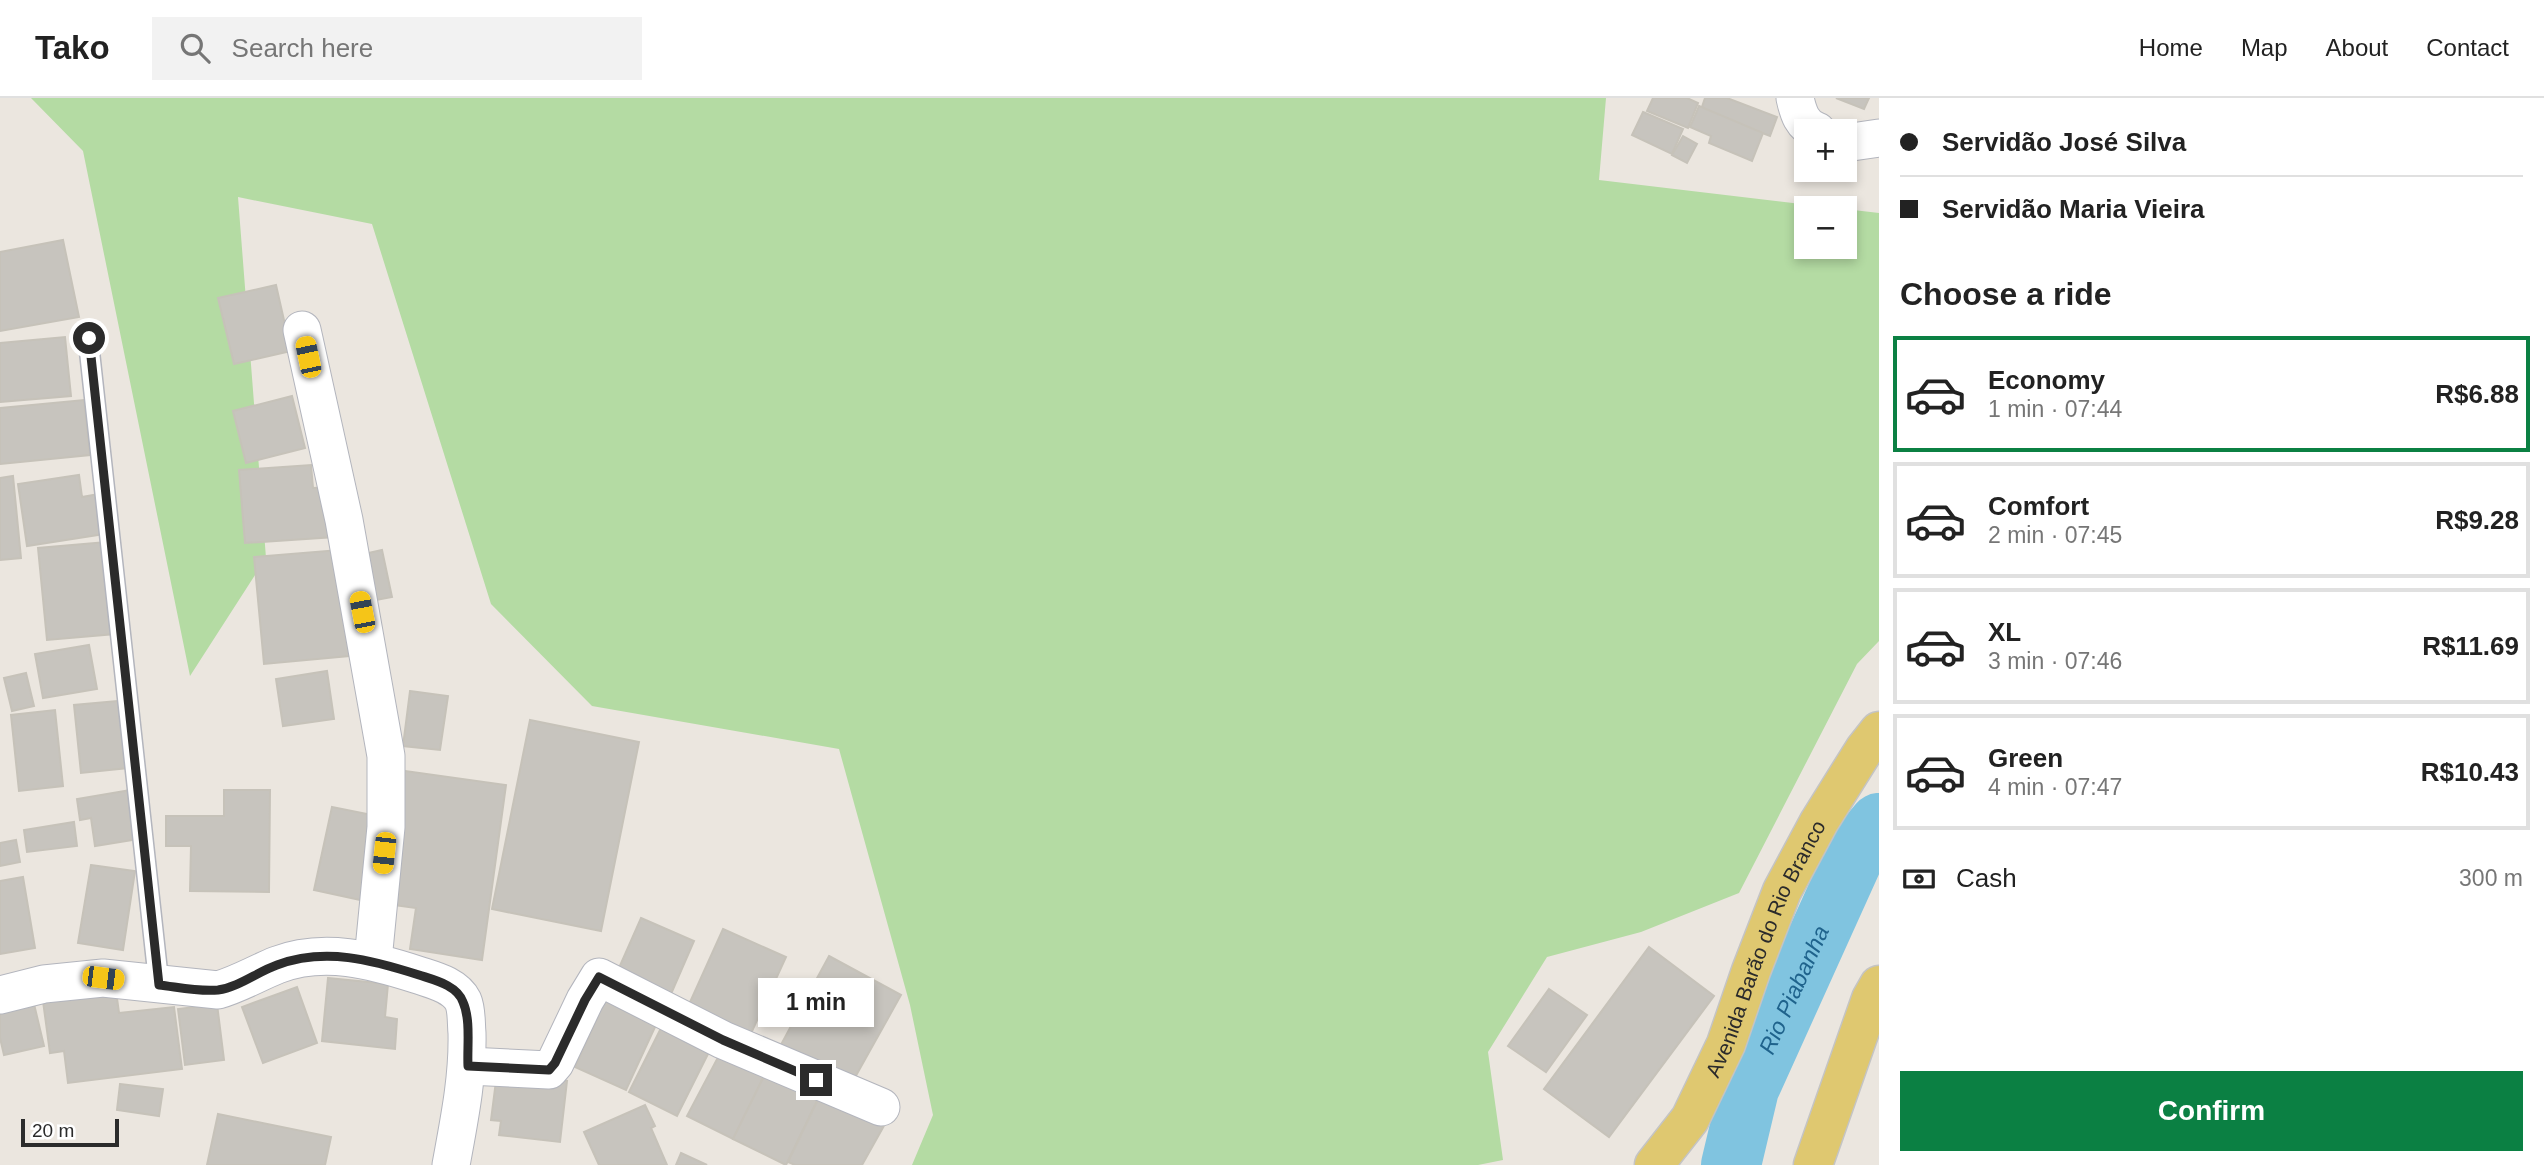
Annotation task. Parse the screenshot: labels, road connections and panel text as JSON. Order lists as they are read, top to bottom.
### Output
{
  "streets": {
    "main road": ["Avenida Barão do Rio Branco"]
  },
  "water": ["Rio Piabanha"],
  "scale_bar": "20 m",
  "page": {
    "header": "Tako",
    "search": "Search here",
    "nav": [
      "Home",
      "Map",
      "About",
      "Contact"
    ],
    "banner": ["Servidão José Silva", "Servidão Maria Vieira"],
    "map_buttons": ["+", "−"],
    "heading": "Choose a ride",
    "list": [
      {
        "name": "Economy",
        "note": "1 min · 07:44",
        "value": "R$6.88"
      },
      {
        "name": "Comfort",
        "note": "2 min · 07:45",
        "value": "R$9.28"
      },
      {
        "name": "XL",
        "note": "3 min · 07:46",
        "value": "R$11.69"
      },
      {
        "name": "Green",
        "note": "4 min · 07:47",
        "value": "R$10.43"
      }
    ],
    "pay": ["Cash", "300 m"],
    "bubble": "1 min",
    "buttons": "Confirm",
    "scale": "20 m"
  }
}
